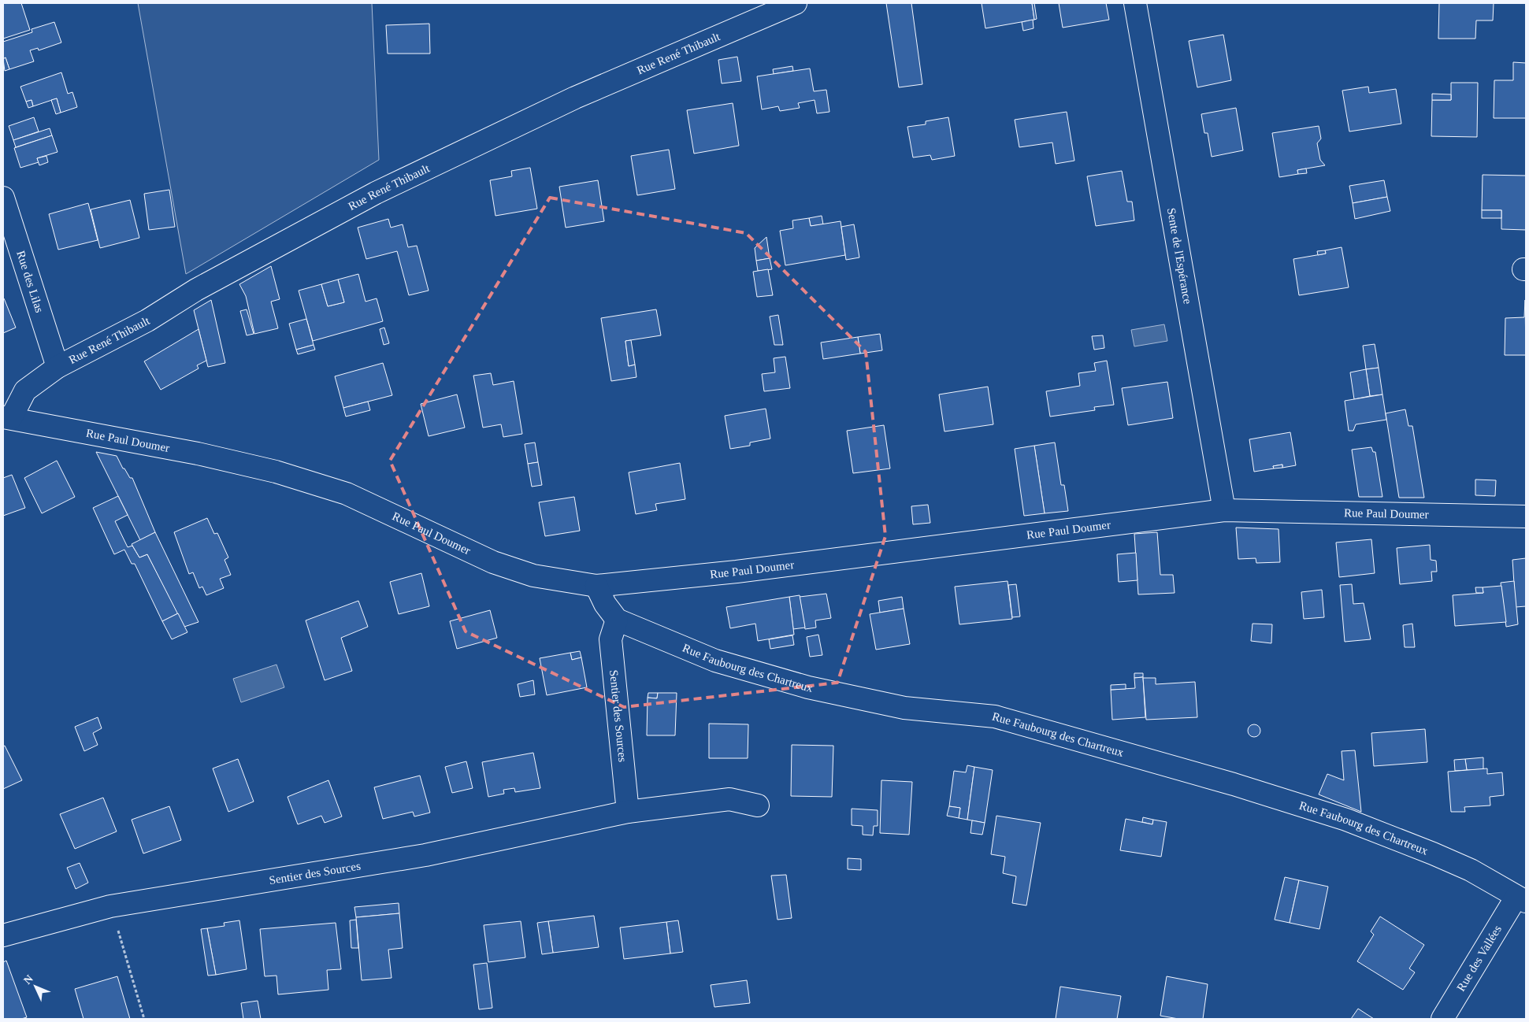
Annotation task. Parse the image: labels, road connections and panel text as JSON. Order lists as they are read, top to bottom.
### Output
{
  "streets": {
    "street": [
      "Rue René Thibault",
      "Sente de l'Espérance",
      "Rue des Lilas",
      "Rue Paul Doumer",
      "Rue Faubourg des Chartreux",
      "Sentier des Sources",
      "Rue des Vallées"
    ]
  },
  "crossings": [
    ["Rue René Thibault", "Rue des Lilas"],
    ["Rue René Thibault", "Rue Paul Doumer"],
    ["Sente de l'Espérance", "Rue Paul Doumer"],
    ["Rue Faubourg des Chartreux", "Sentier des Sources"],
    ["Rue Faubourg des Chartreux", "Rue des Vallées"]
  ],
  "north": "top left"
}
